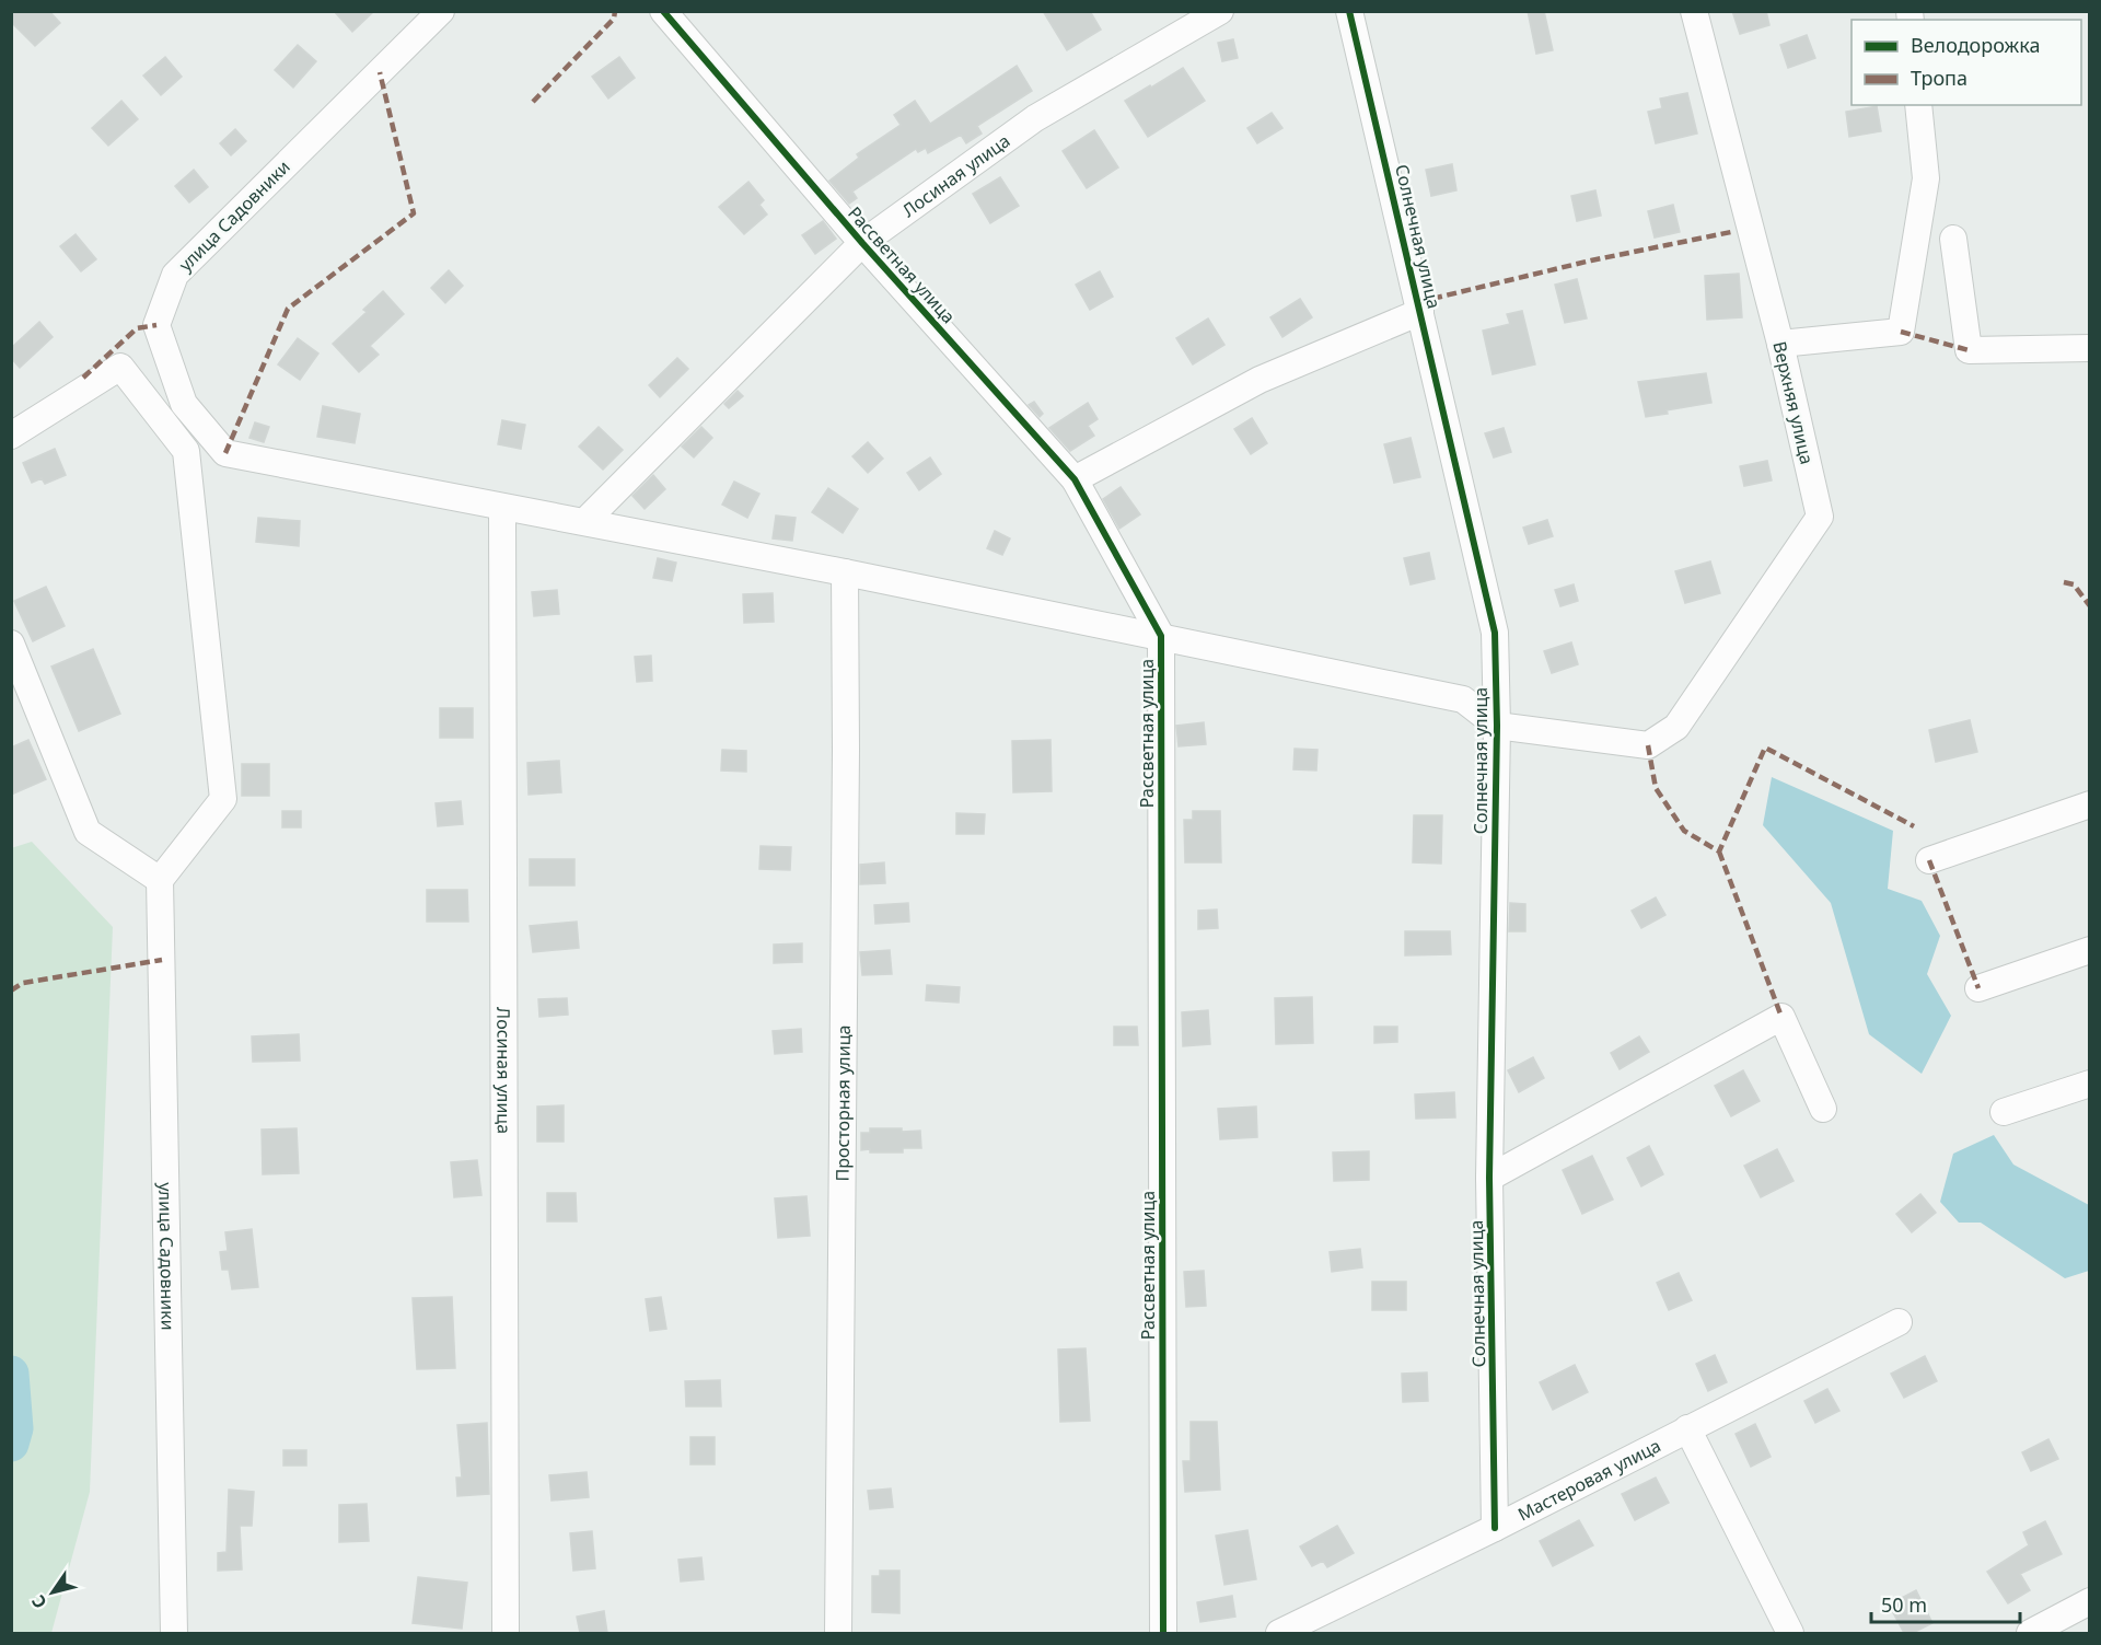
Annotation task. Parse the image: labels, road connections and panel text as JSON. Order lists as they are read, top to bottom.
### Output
{
  "streets": {
    "street": [
      "Лосиная улица",
      "улица Садовники",
      "Солнечная улица",
      "Рассветная улица",
      "Верхняя улица",
      "Просторная улица",
      "Мастеровая улица"
    ]
  },
  "crossings": [
    ["Лосиная улица", "улица Садовники"],
    ["Лосиная улица", "Рассветная улица"],
    ["улица Садовники", "Солнечная улица"],
    ["улица Садовники", "Рассветная улица"],
    ["улица Садовники", "Верхняя улица"],
    ["улица Садовники", "Просторная улица"],
    ["Солнечная улица", "Верхняя улица"],
    ["Солнечная улица", "Мастеровая улица"]
  ],
  "legend": ["Велодорожка", "Тропа"],
  "scale_bar": "50 m",
  "north": "bottom left"
}
